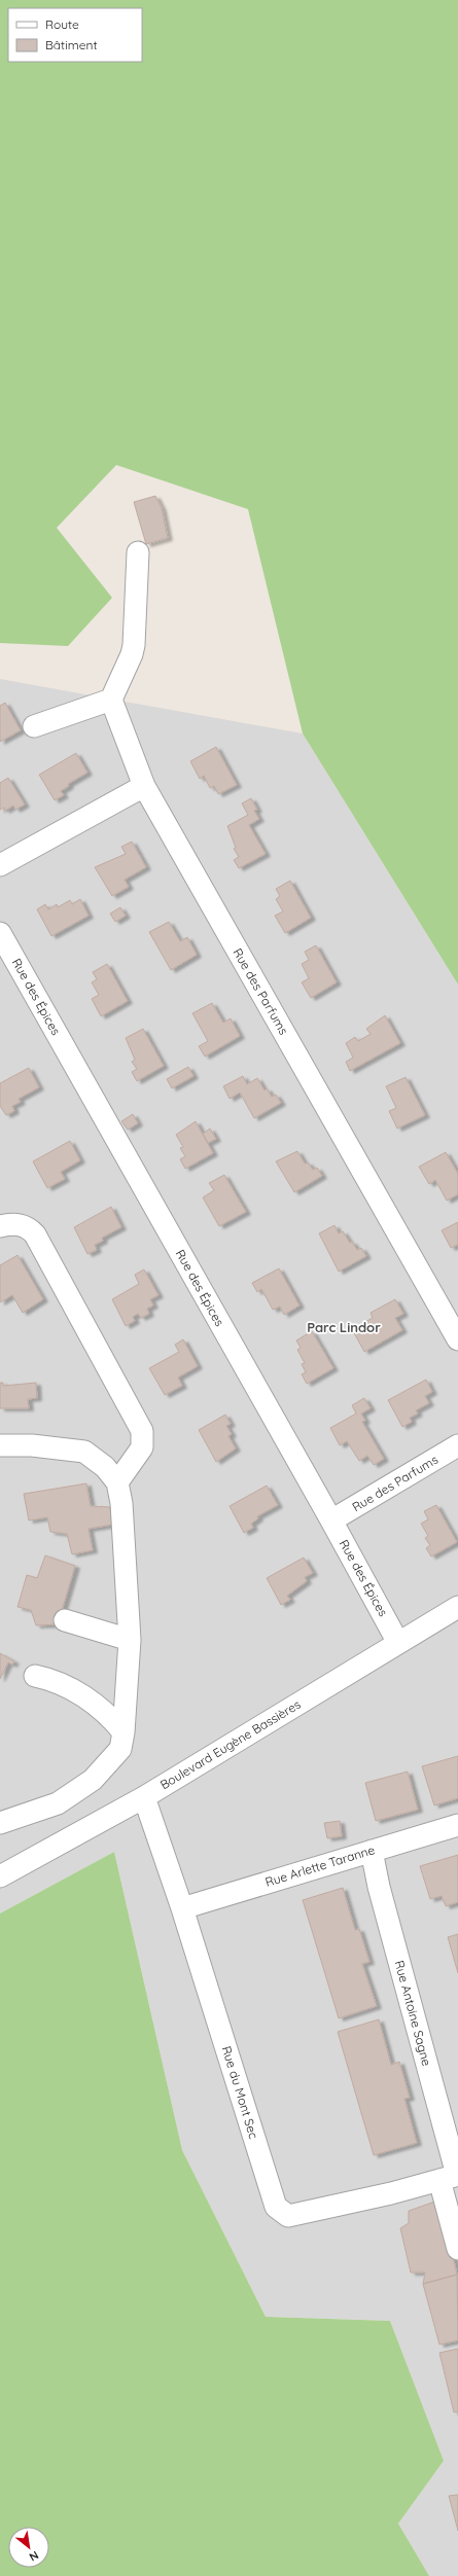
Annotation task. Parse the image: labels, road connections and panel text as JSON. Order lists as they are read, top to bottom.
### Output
{
  "streets": {
    "street": [
      "Rue des Parfums",
      "Rue des Épices",
      "Boulevard Eugène Bassières",
      "Rue Arlette Taranne",
      "Rue Antoine Sagne",
      "Rue du Mont Sec"
    ]
  },
  "crossings": [
    ["Rue des Parfums", "Rue des Épices"],
    ["Rue des Épices", "Boulevard Eugène Bassières"],
    ["Boulevard Eugène Bassières", "Rue du Mont Sec"],
    ["Rue Arlette Taranne", "Rue Antoine Sagne"],
    ["Rue Arlette Taranne", "Rue du Mont Sec"],
    ["Rue Antoine Sagne", "Rue du Mont Sec"]
  ],
  "districts": ["Parc Lindor"],
  "legend": ["Route", "Bâtiment"],
  "north": "bottom right"
}
